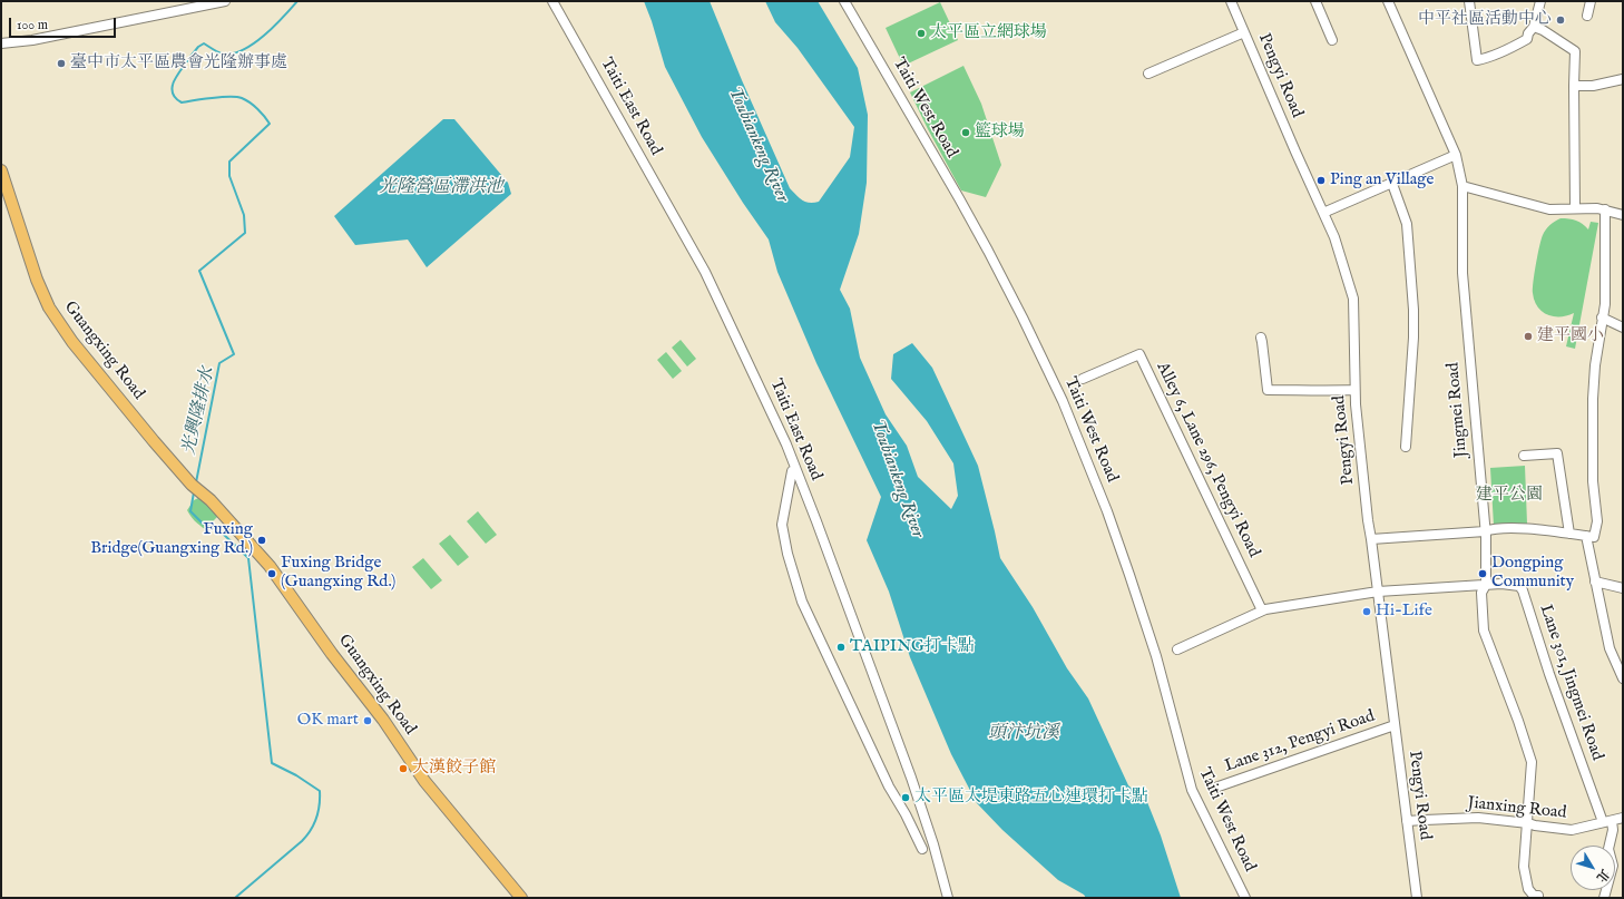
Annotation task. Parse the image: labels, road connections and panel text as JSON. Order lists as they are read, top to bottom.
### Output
{
  "streets": {
    "main road": ["Guangxing Road"],
    "street": [
      "Pengyi Road",
      "Taiti East Road",
      "Taiti West Road",
      "Jingmei Road",
      "Alley 6, Lane 296, Pengyi Road",
      "Lane 301, Jingmei Road",
      "Lane 312, Pengyi Road",
      "Jianxing Road"
    ]
  },
  "crossings": [
    ["Pengyi Road", "Lane 312, Pengyi Road"],
    ["Pengyi Road", "Jianxing Road"],
    ["Jingmei Road", "Lane 301, Jingmei Road"],
    ["Jingmei Road", "Jianxing Road"],
    ["Lane 301, Jingmei Road", "Jianxing Road"]
  ],
  "water": [
    "Toubiankeng River",
    "光隆營區滯洪池",
    "光興隆排水",
    "頭汴坑溪"
  ],
  "parks": ["建平公園"],
  "places": [
    "中平社區活動中心",
    "太平區立網球場",
    "臺中市太平區農會光隆辦事處",
    "籃球場",
    "Ping an Village",
    "建平國小",
    "Fuxing Bridge(Guangxing Rd.)",
    "Fuxing Bridge (Guangxing Rd.)",
    "Dongping Community",
    "Hi-Life",
    "TAIPING打卡點",
    "OK mart",
    "大漢餃子館",
    "太平區太堤東路五心連環打卡點"
  ],
  "scale_bar": "100 m",
  "north": "bottom right"
}
